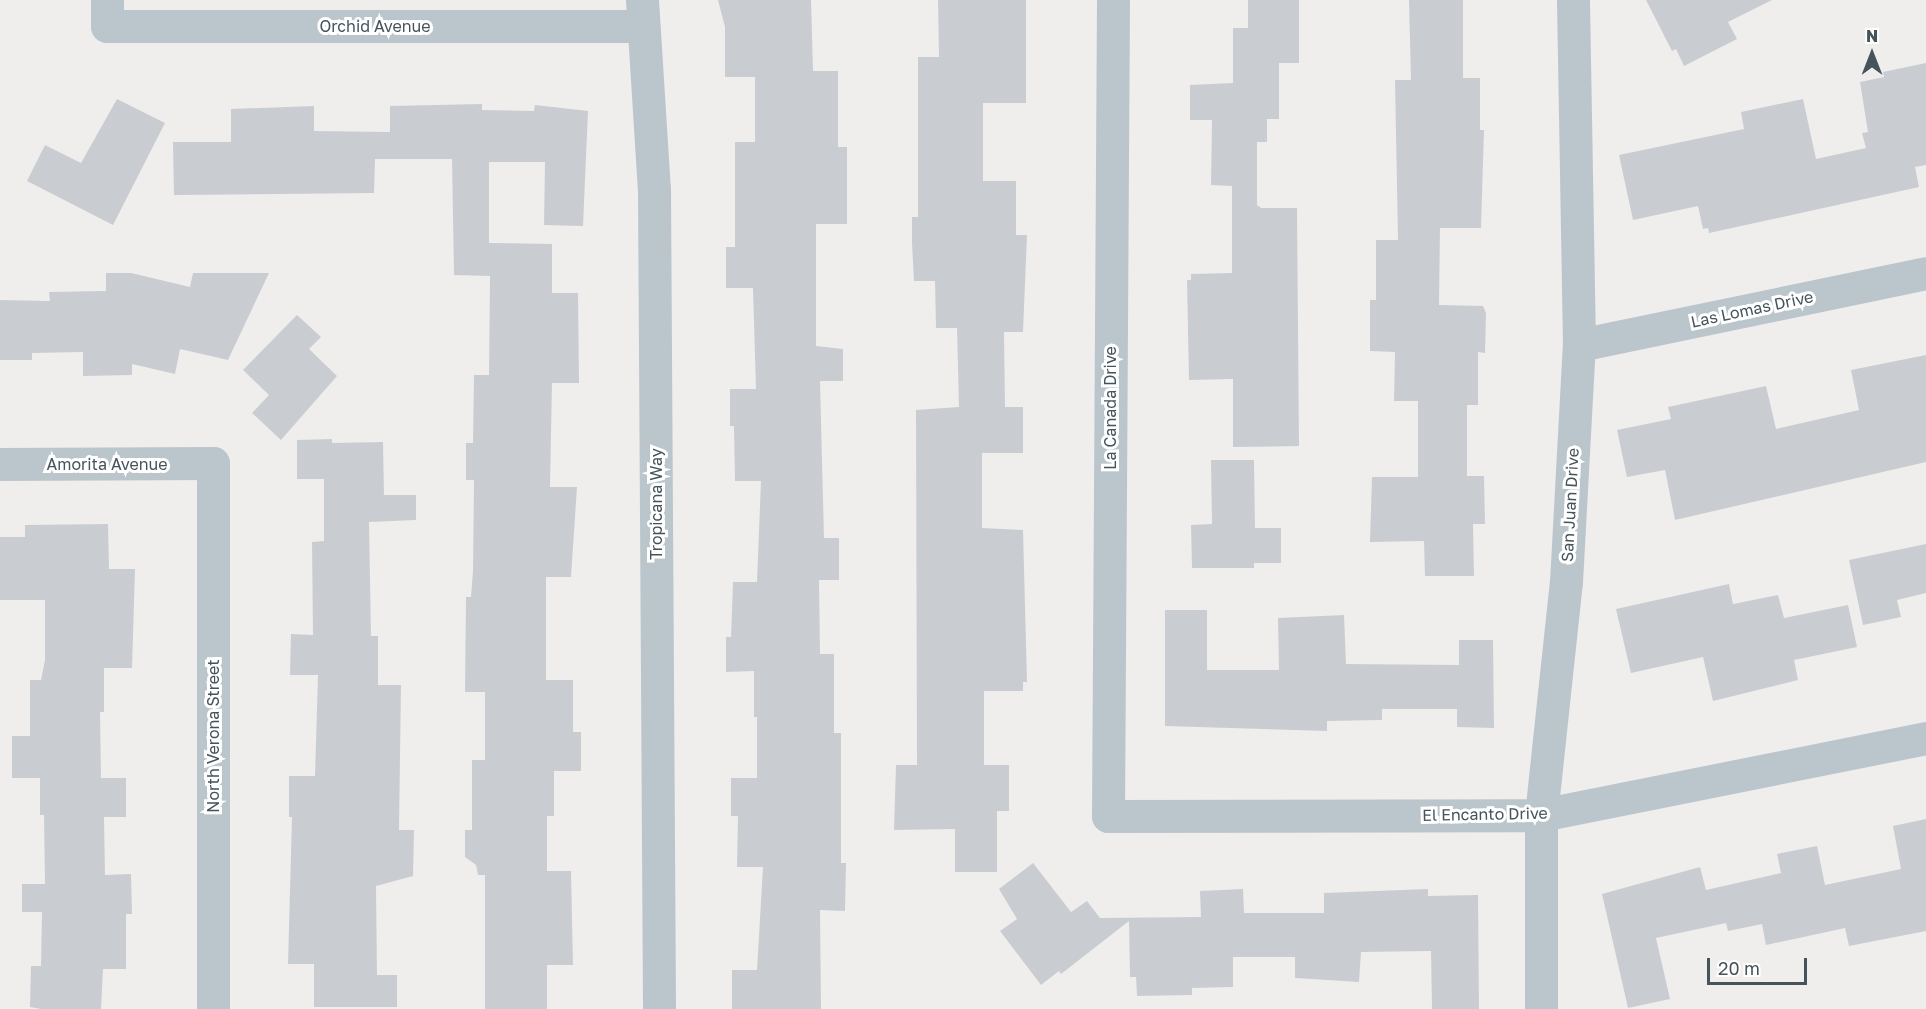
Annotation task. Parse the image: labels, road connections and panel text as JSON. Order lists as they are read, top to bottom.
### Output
{
  "streets": {
    "street": [
      "Orchid Avenue",
      "Las Lomas Drive",
      "La Canada Drive",
      "Amorita Avenue",
      "Tropicana Way",
      "San Juan Drive",
      "North Verona Street",
      "El Encanto Drive"
    ]
  },
  "crossings": [
    ["Orchid Avenue", "Tropicana Way"],
    ["Las Lomas Drive", "San Juan Drive"],
    ["La Canada Drive", "El Encanto Drive"],
    ["Amorita Avenue", "North Verona Street"],
    ["San Juan Drive", "El Encanto Drive"]
  ],
  "scale_bar": "20 m",
  "north": "top"
}
